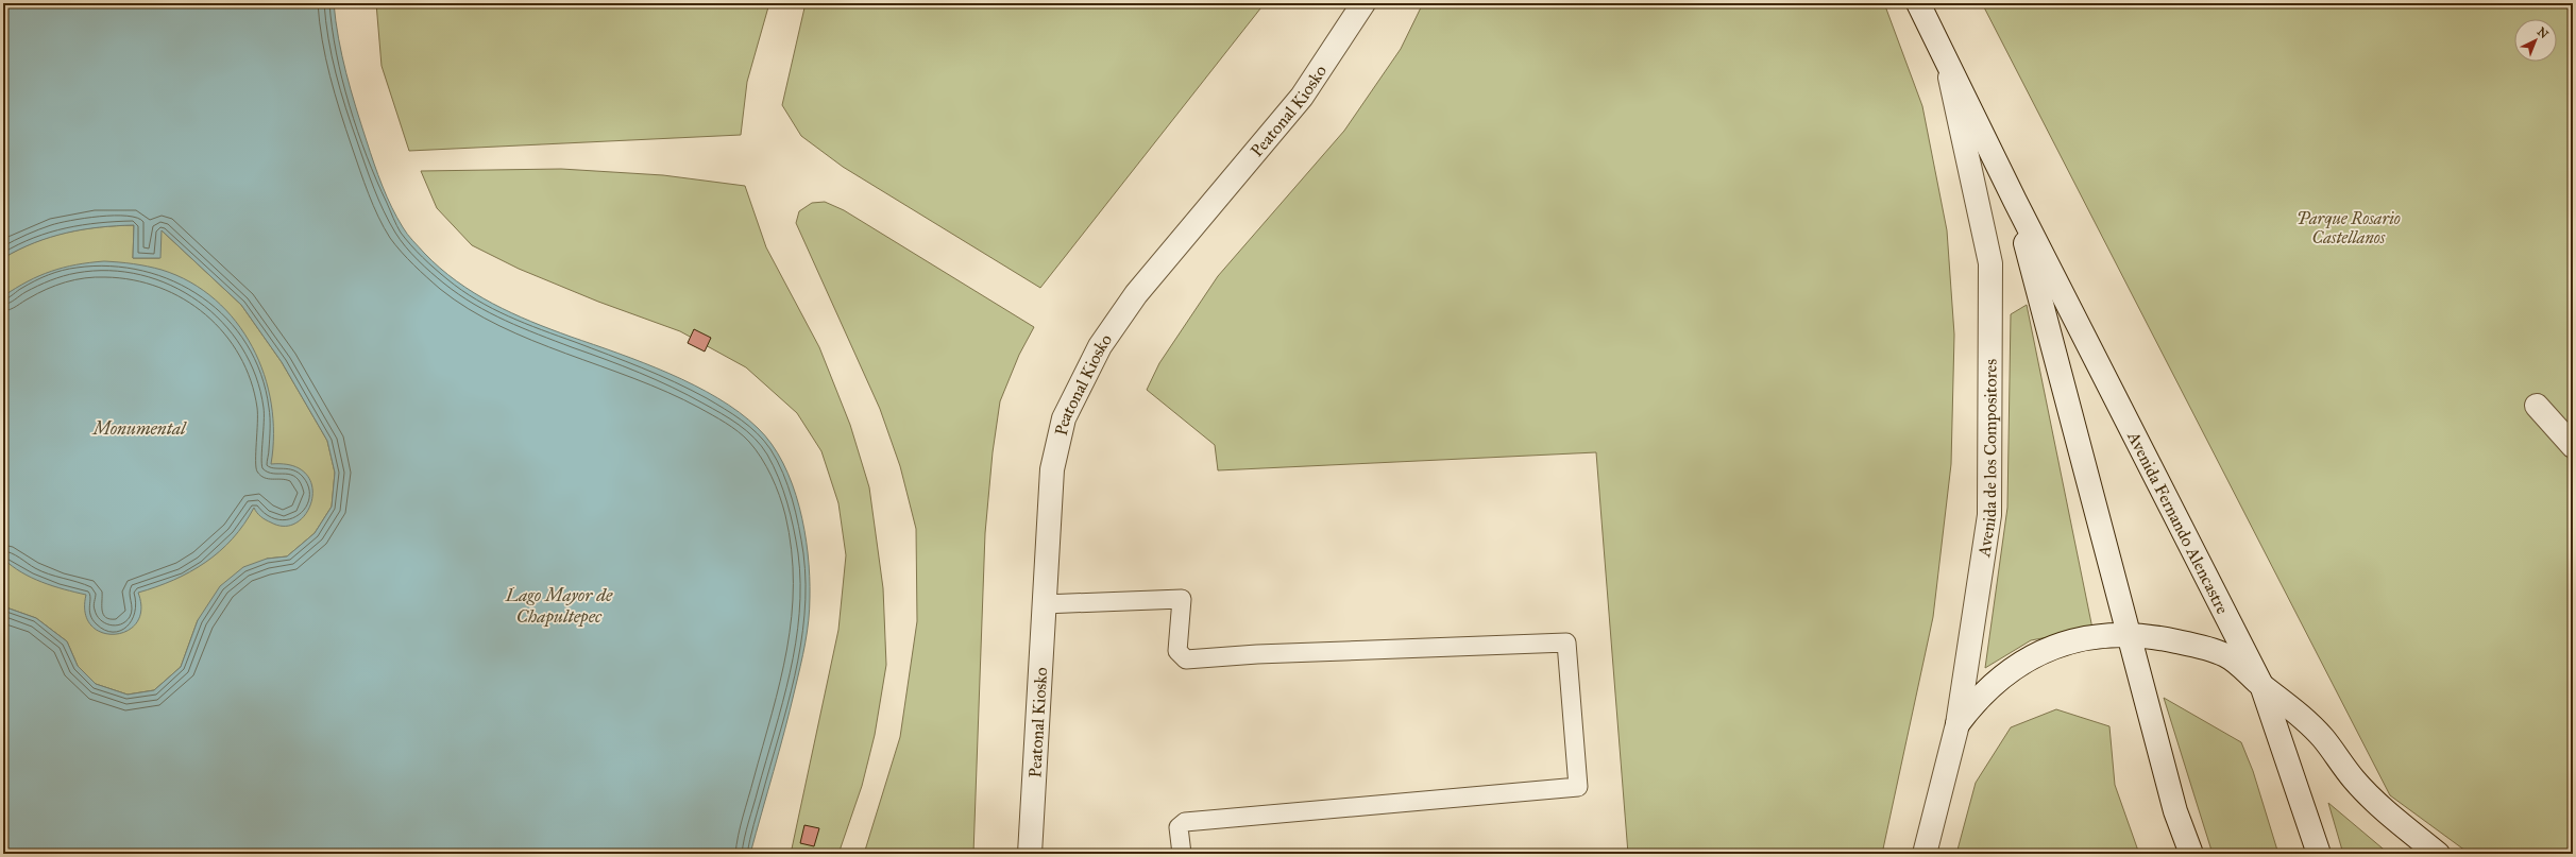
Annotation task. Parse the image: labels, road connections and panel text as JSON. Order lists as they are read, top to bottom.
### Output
{
  "streets": {
    "street": ["Peatonal Kiosko", "Avenida de los Compositores", "Avenida Fernando Alencastre"]
  },
  "crossings": [
    ["Avenida de los Compositores", "Avenida Fernando Alencastre"]
  ],
  "water": ["Monumental", "Lago Mayor de Chapultepec"],
  "parks": ["Parque Rosario Castellanos"],
  "north": "top right"
}
